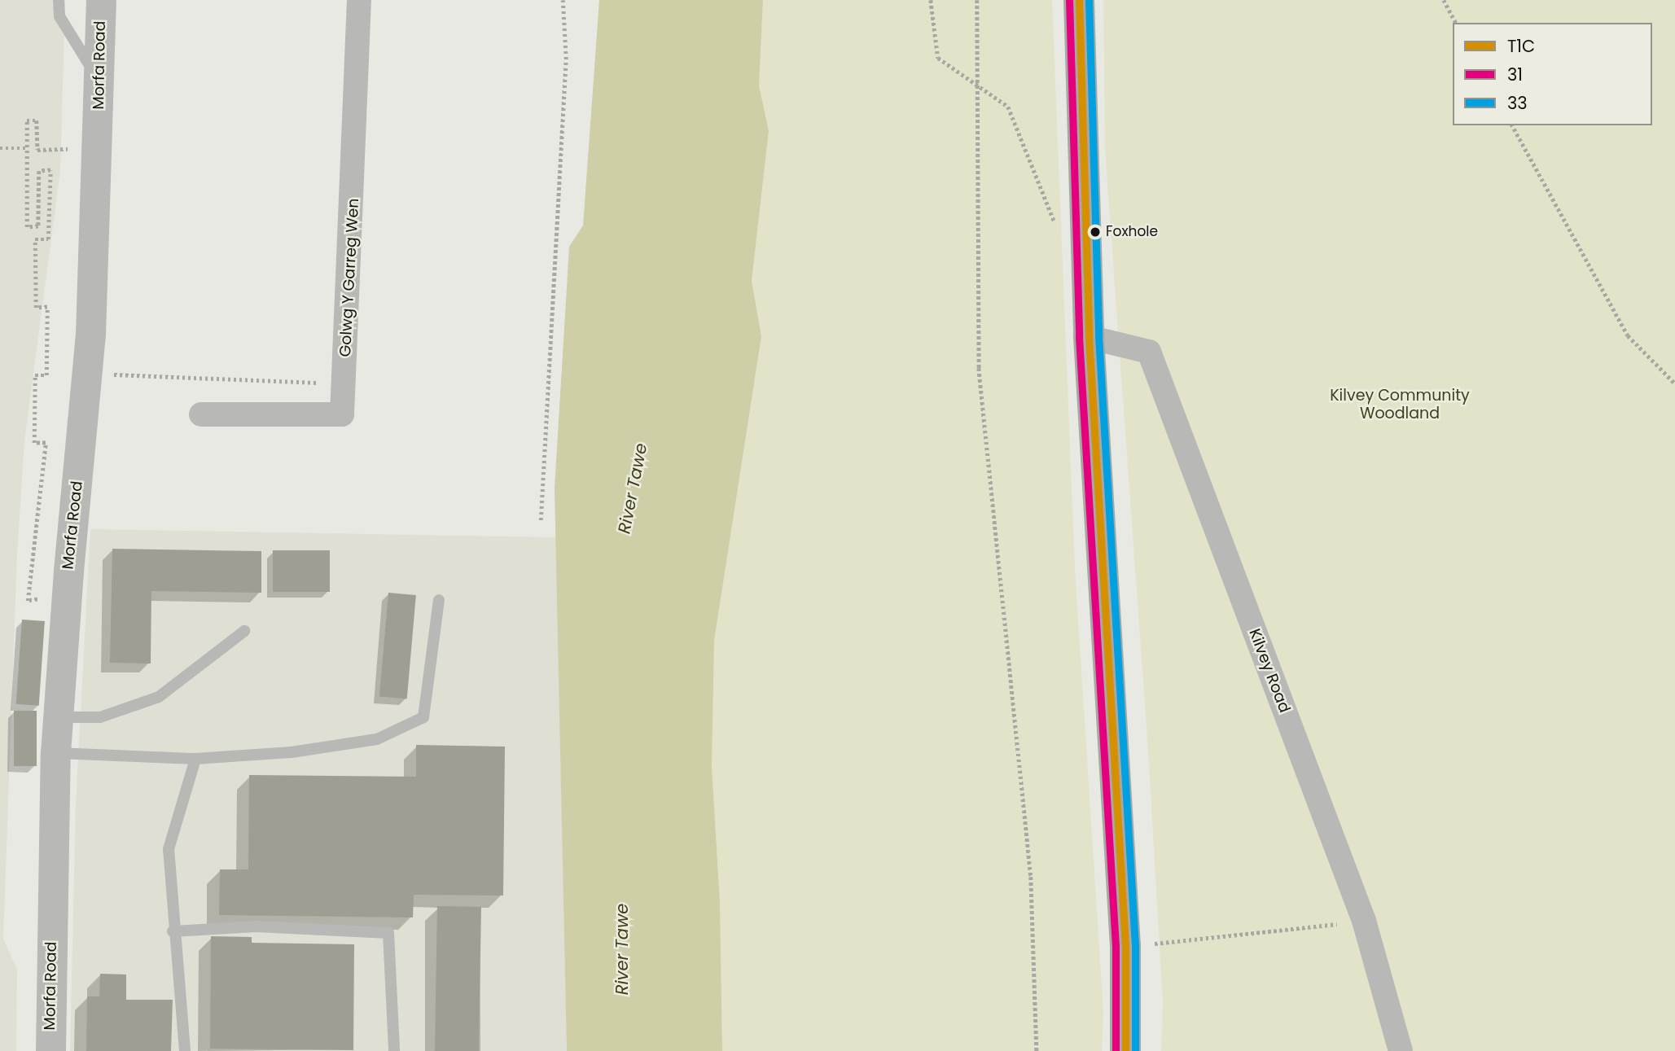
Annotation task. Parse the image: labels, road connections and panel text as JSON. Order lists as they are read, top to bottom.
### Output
{
  "streets": {
    "street": ["Morfa Road", "Golwg Y Garreg Wen", "Kilvey Road"]
  },
  "water": ["River Tawe"],
  "parks": ["Kilvey Community Woodland"],
  "places": ["Foxhole"],
  "lines": ["transit line T1C", "transit line 31", "transit line 33"],
  "legend": ["T1C", "31", "33"]
}
